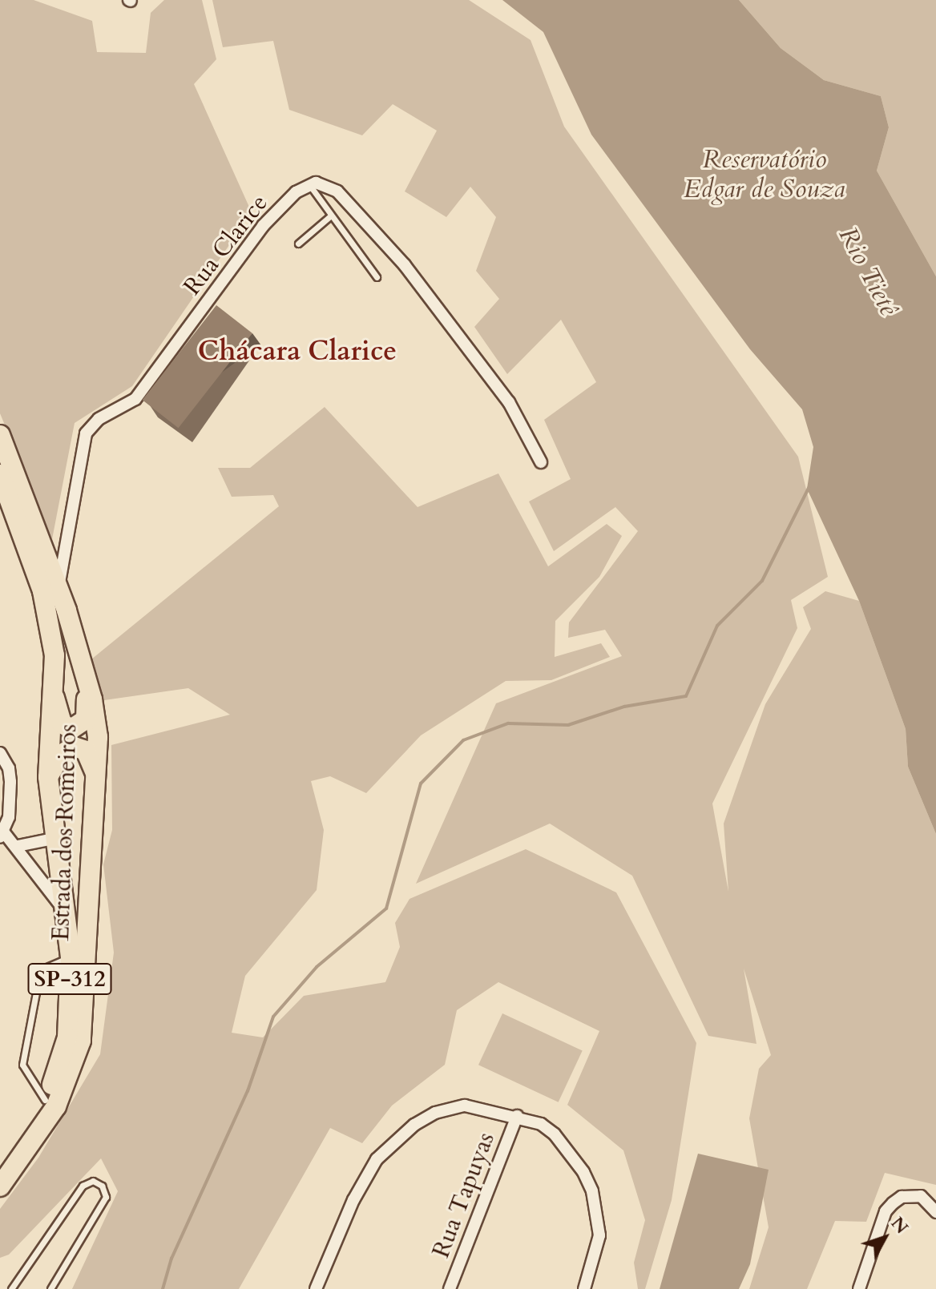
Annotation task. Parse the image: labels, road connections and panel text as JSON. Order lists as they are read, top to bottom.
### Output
{
  "streets": {
    "main road": ["Estrada dos Romeiros", "SP-312"],
    "street": ["Rua Clarice", "Rua Tapuyas"]
  },
  "crossings": [
    ["Rua Clarice", "Estrada dos Romeiros"]
  ],
  "districts": ["Chácara Clarice"],
  "water": ["Reservatório Edgar de Souza", "Rio Tietê"],
  "north": "top right"
}
